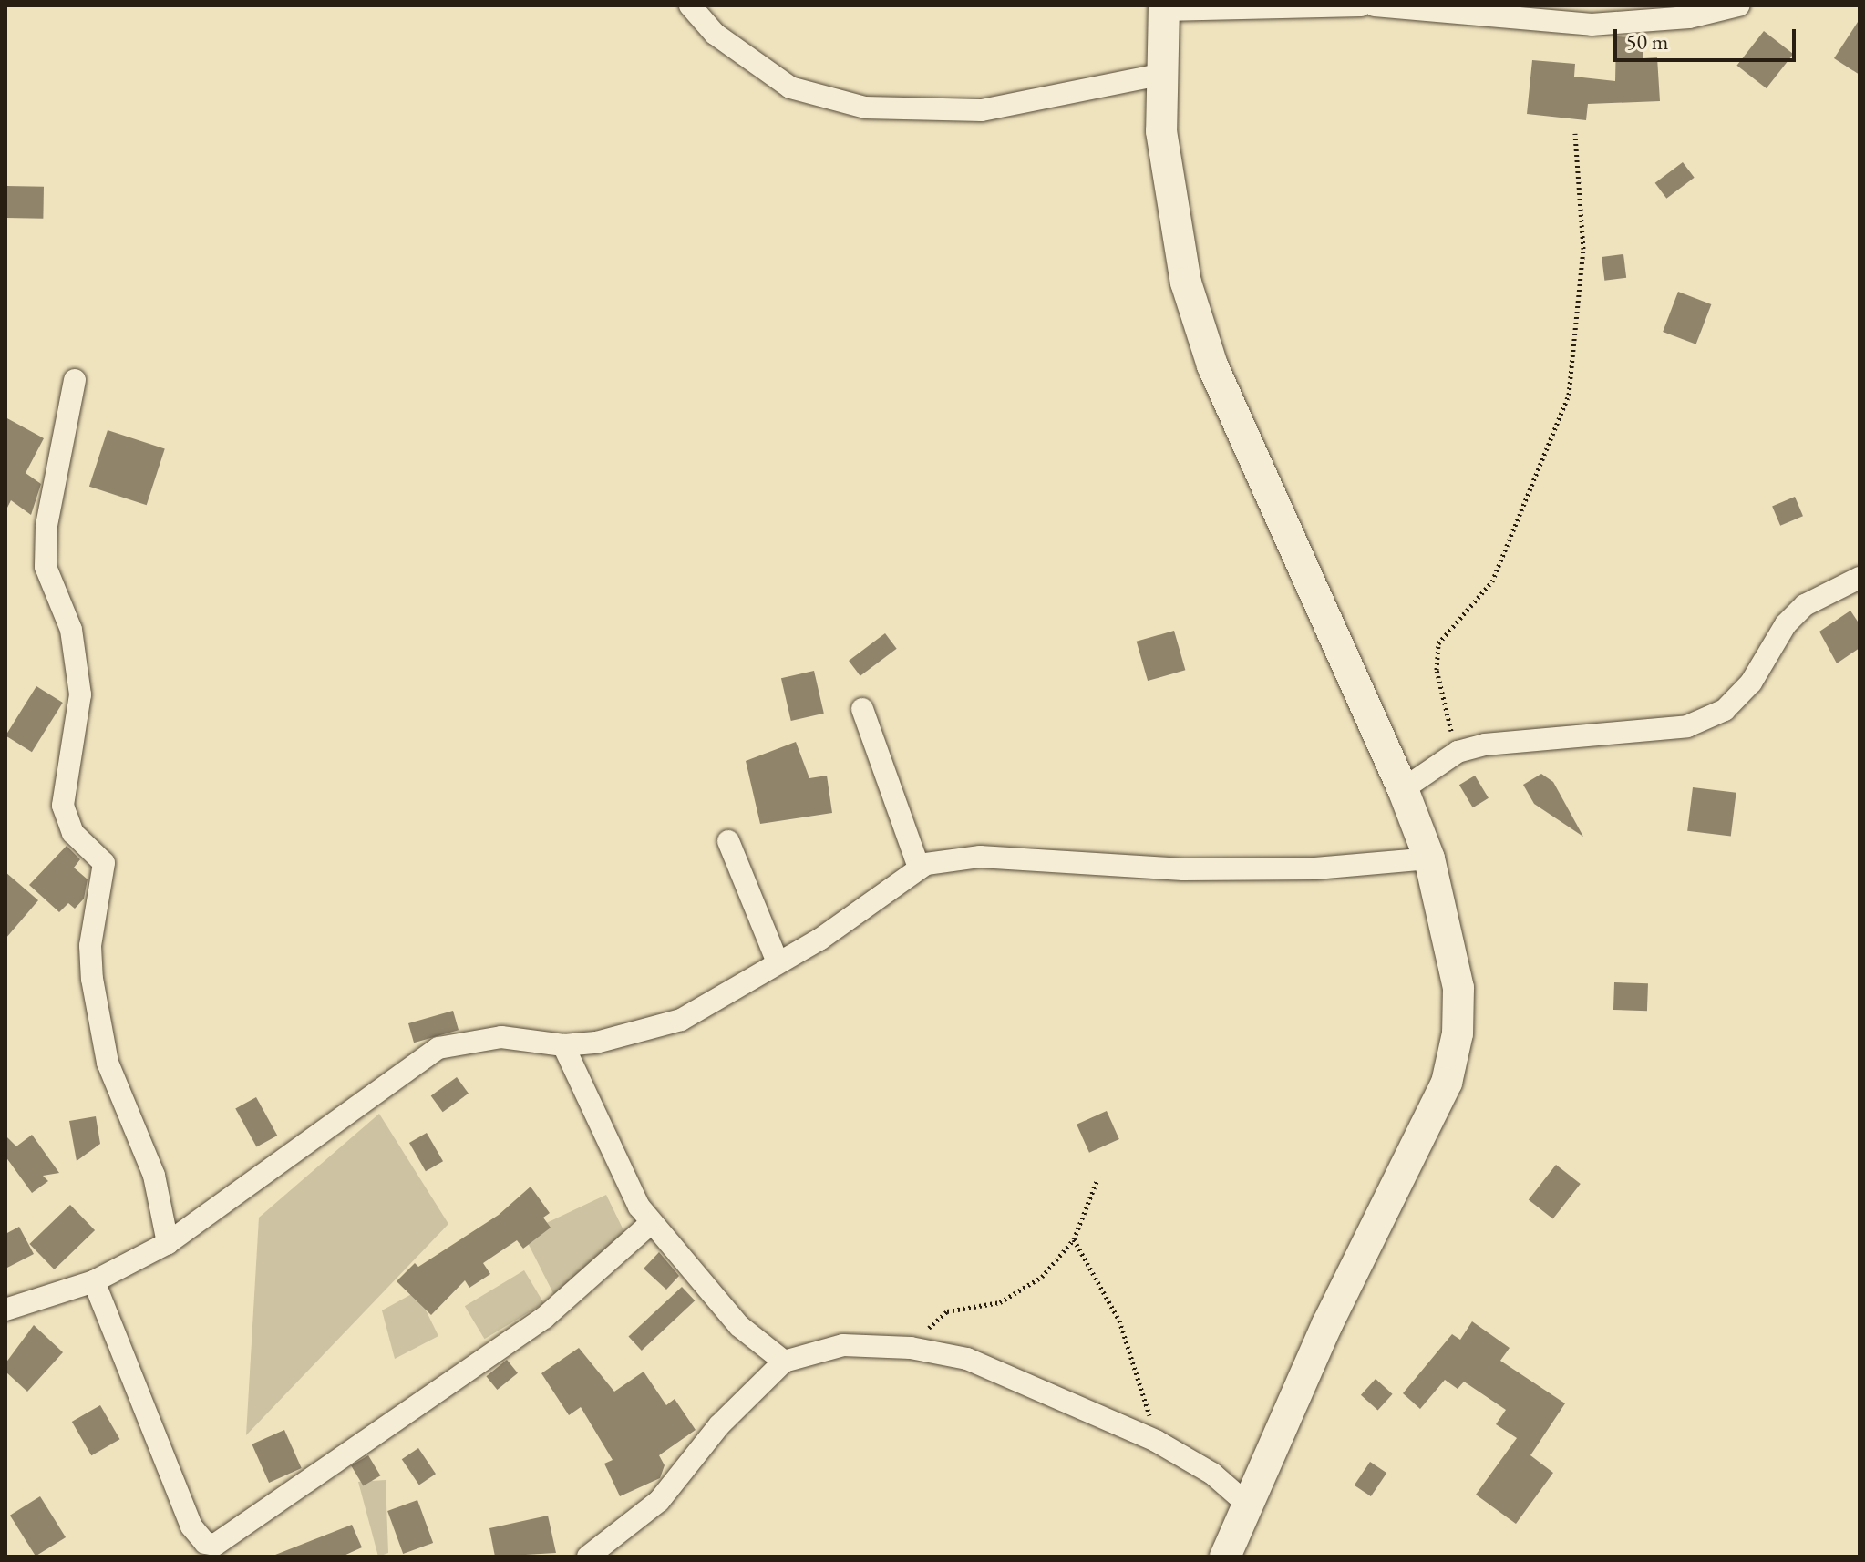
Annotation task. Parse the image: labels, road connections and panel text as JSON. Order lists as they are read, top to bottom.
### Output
{
  "scale_bar": "50 m"
}
